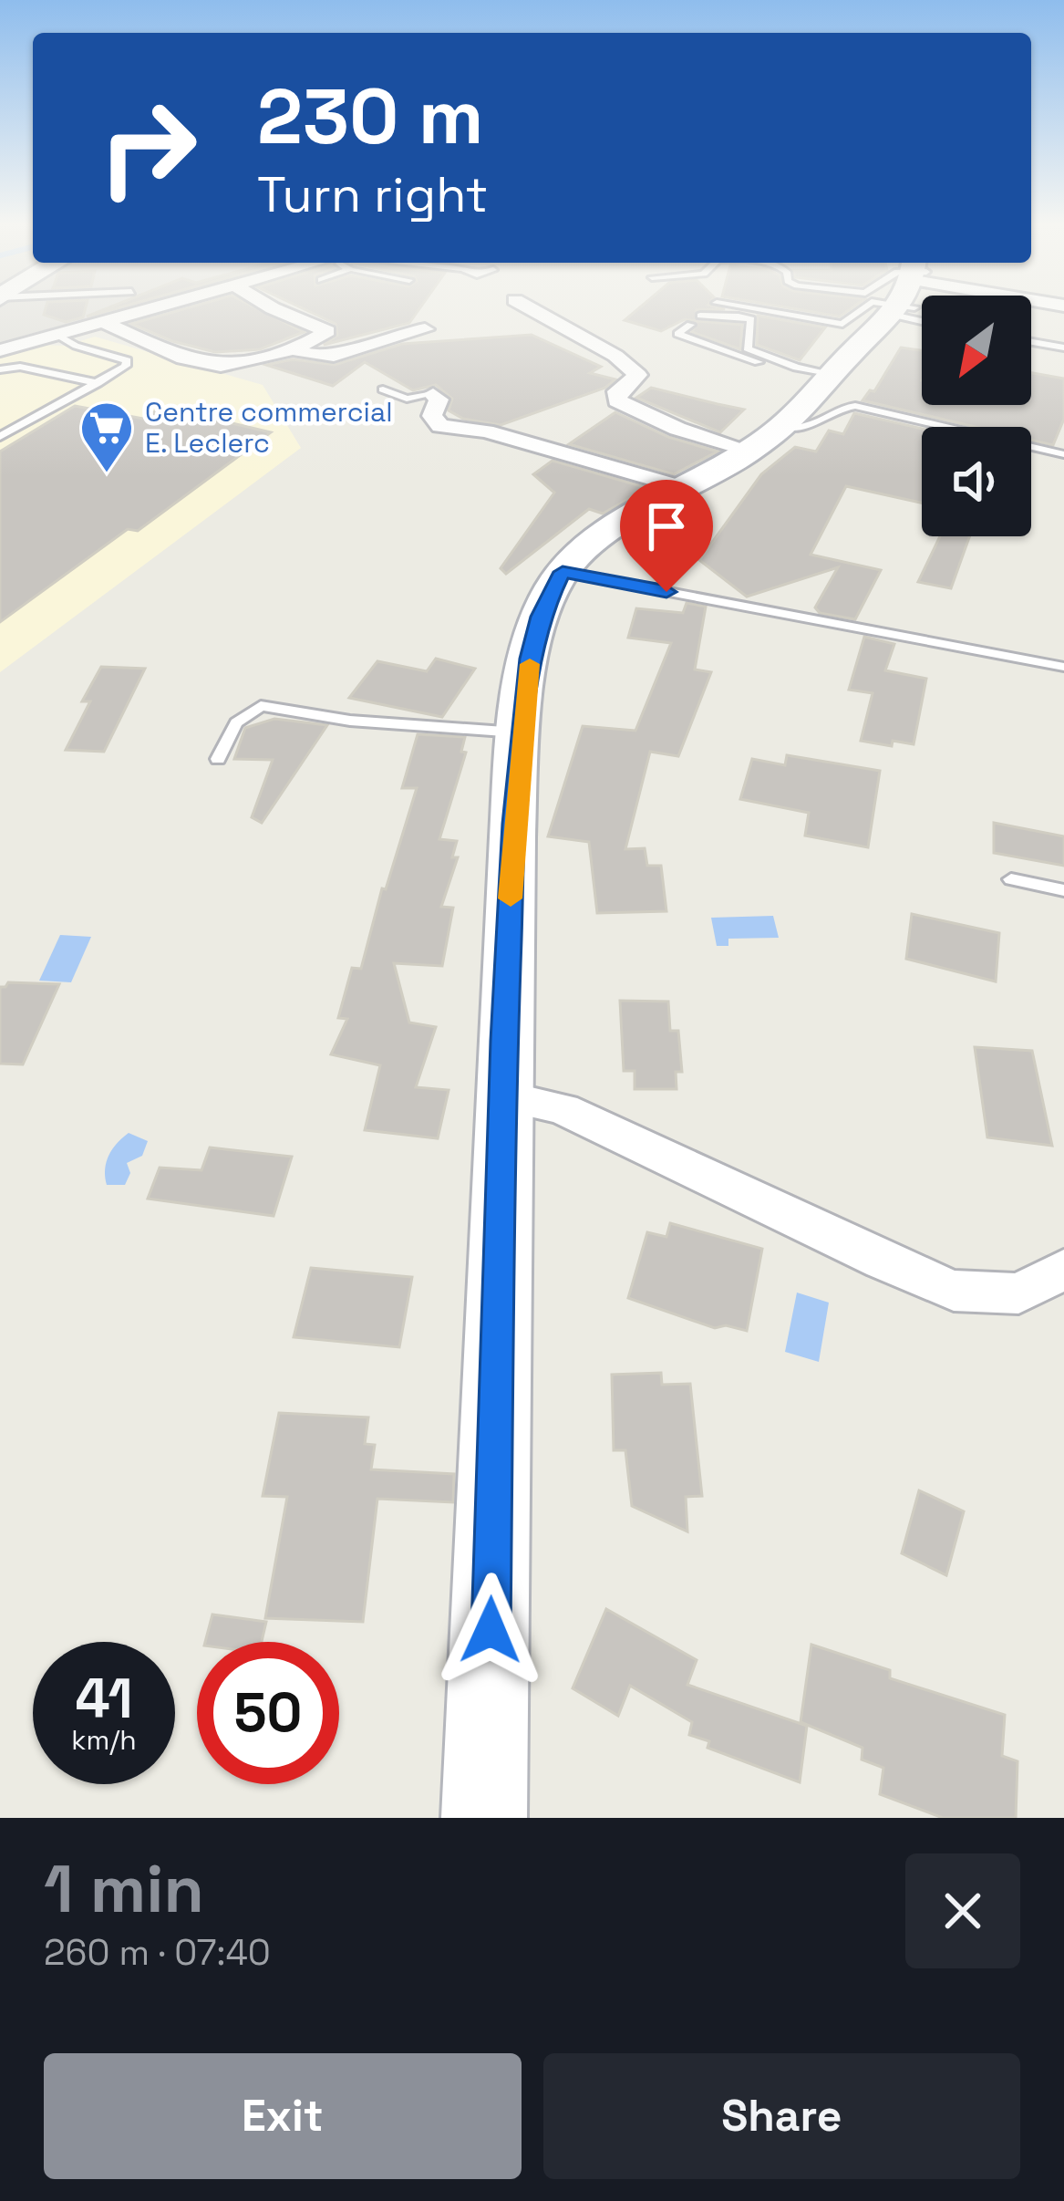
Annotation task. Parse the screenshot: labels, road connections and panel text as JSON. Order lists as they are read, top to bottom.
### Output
{
  "places": {
    "supermarket": ["Centre commercial E. Leclerc"]
  },
  "north": "bottom left",
  "page": {
    "turn": ["230 m", "Turn right"],
    "speed": "41 km/h",
    "limit": "50",
    "heading": ["1 min", "260 m · 07:40"],
    "buttons": ["Exit", "Share"]
  }
}
